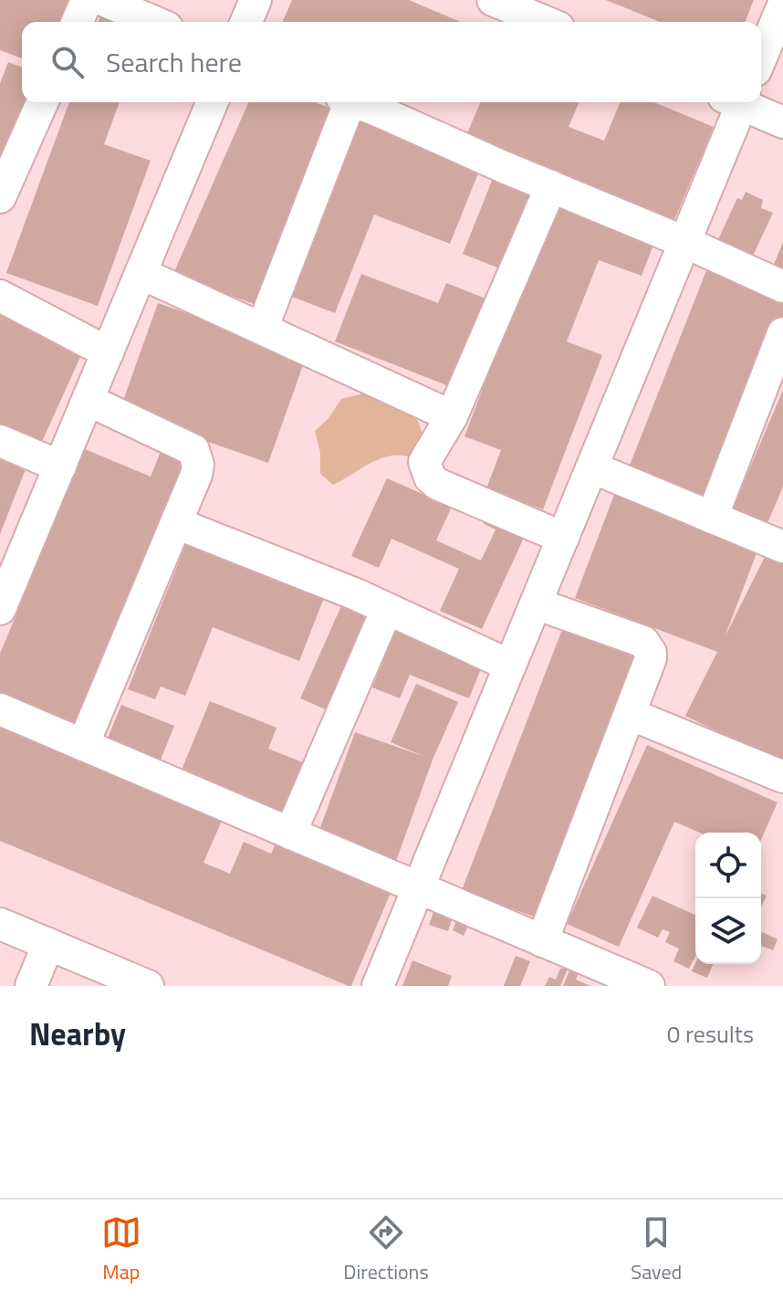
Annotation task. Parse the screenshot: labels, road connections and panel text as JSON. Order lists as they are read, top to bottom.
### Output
{
  "page": {
    "search": "Search here",
    "heading": ["Nearby", "0 results"],
    "nav": ["Map", "Directions", "Saved"]
  }
}
